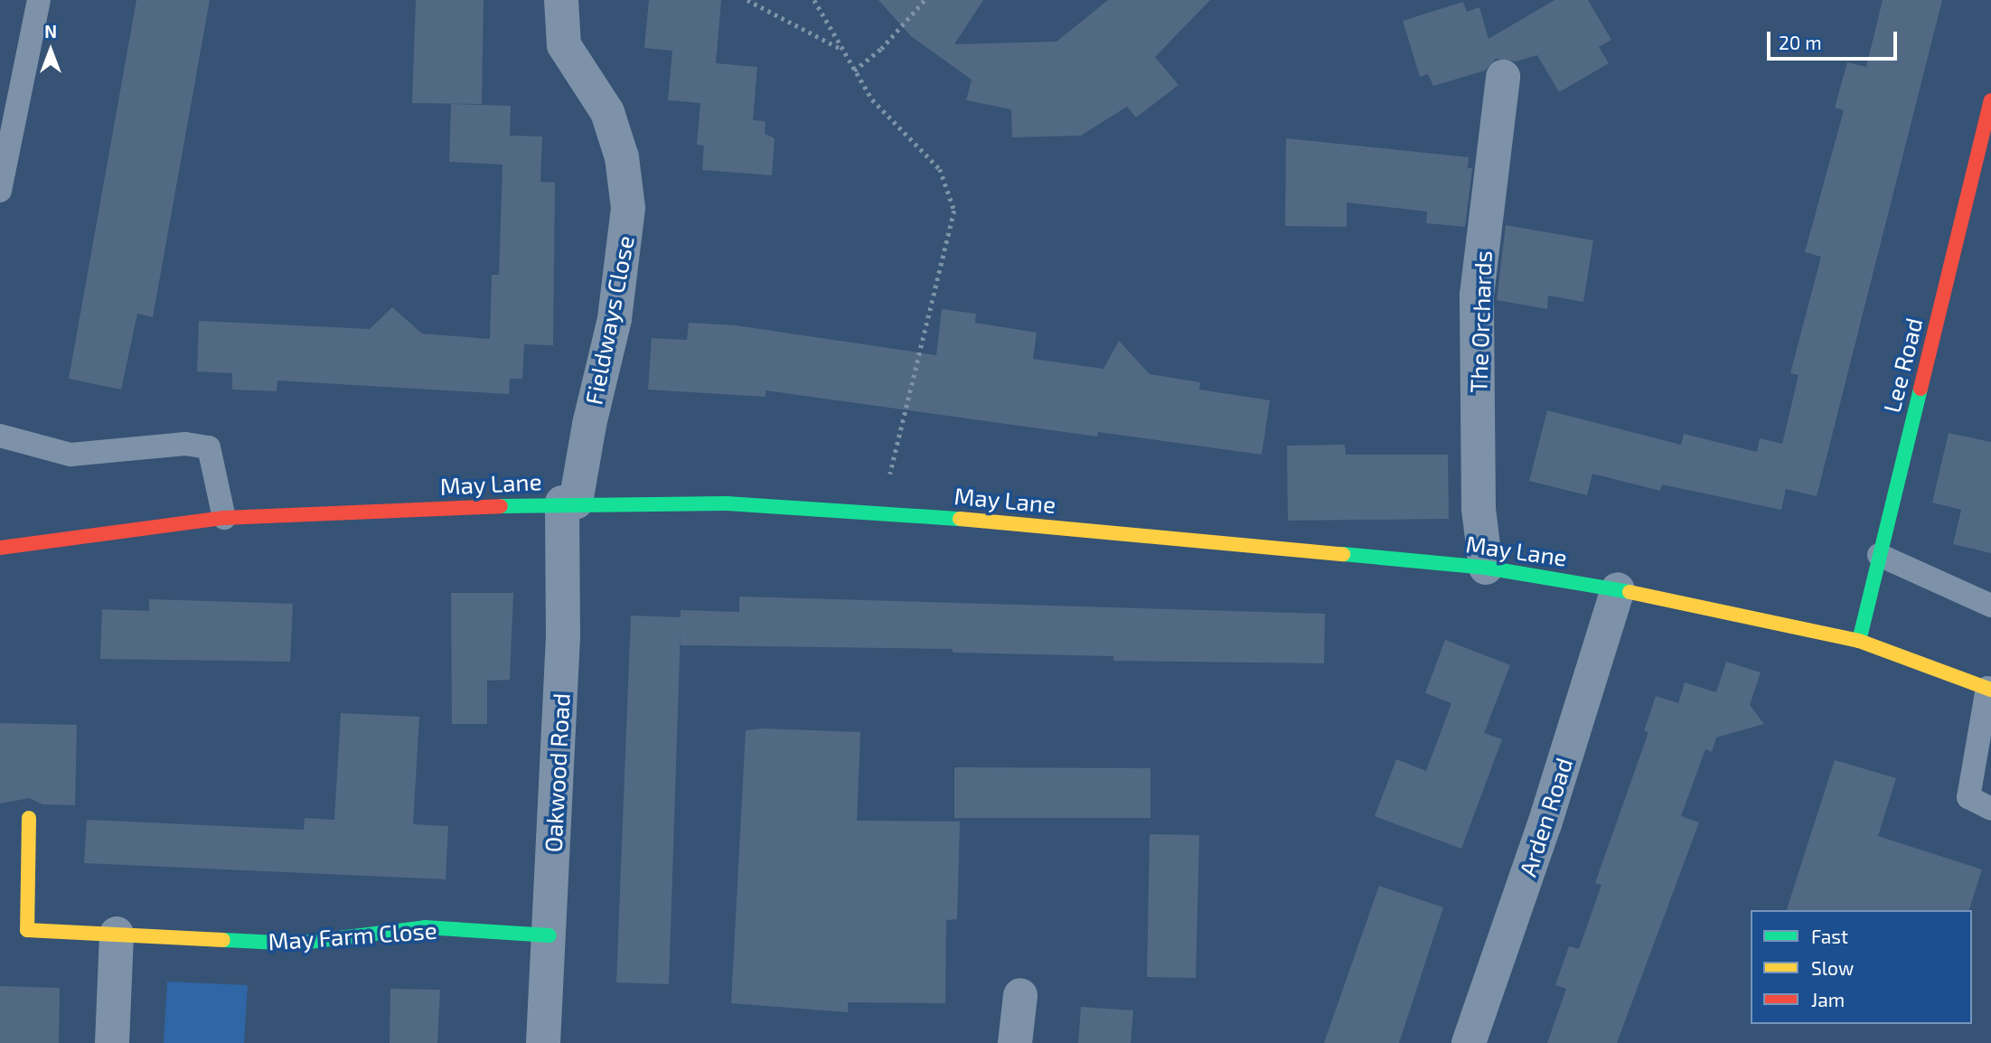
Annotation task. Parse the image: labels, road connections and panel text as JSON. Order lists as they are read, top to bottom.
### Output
{
  "streets": {
    "street": [
      "Fieldways Close",
      "The Orchards",
      "Lee Road",
      "May Lane",
      "Oakwood Road",
      "Arden Road",
      "May Farm Close"
    ]
  },
  "crossings": [
    ["Fieldways Close", "May Lane"],
    ["Fieldways Close", "Oakwood Road"],
    ["The Orchards", "May Lane"],
    ["Lee Road", "May Lane"],
    ["May Lane", "Oakwood Road"],
    ["May Lane", "Arden Road"],
    ["Oakwood Road", "May Farm Close"]
  ],
  "legend": ["Fast", "Slow", "Jam"],
  "scale_bar": "20 m",
  "north": "top"
}
